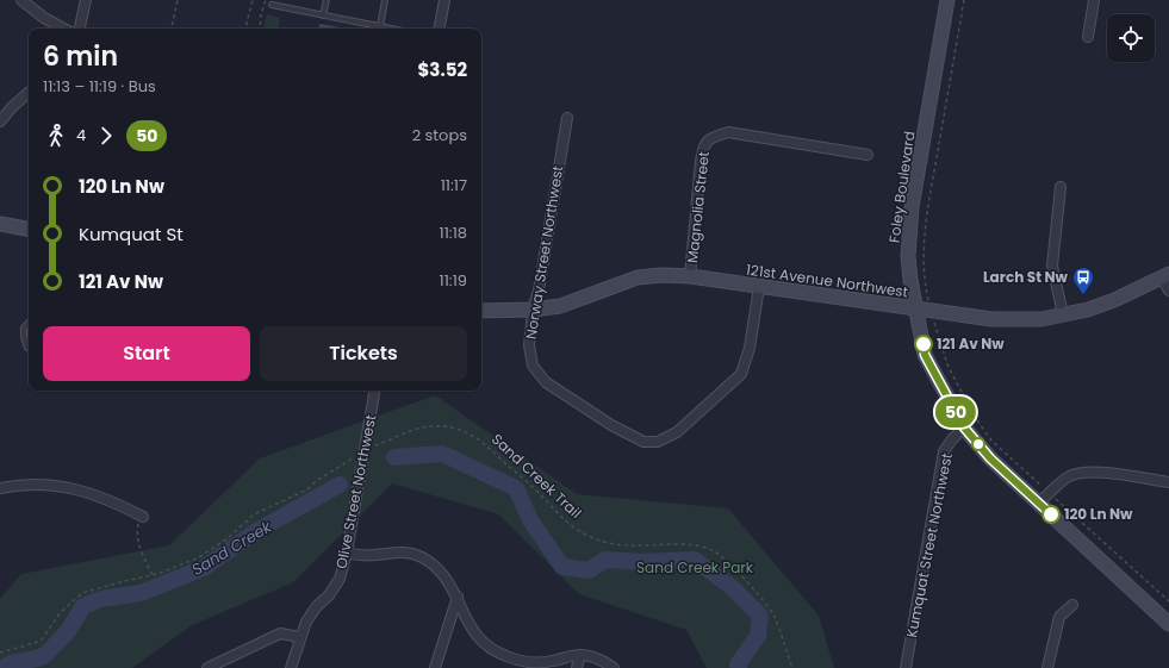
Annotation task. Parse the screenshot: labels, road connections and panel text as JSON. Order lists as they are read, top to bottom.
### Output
{
  "streets": {
    "street": [
      "Foley Boulevard",
      "Magnolia Street",
      "Norway Street Northwest",
      "121st Avenue Northwest",
      "Olive Street Northwest",
      "Kumquat Street Northwest"
    ],
    "path": ["Sand Creek Trail"]
  },
  "crossings": [
    ["Foley Boulevard", "121st Avenue Northwest"],
    ["Foley Boulevard", "Kumquat Street Northwest"],
    ["Magnolia Street", "121st Avenue Northwest"],
    ["Norway Street Northwest", "121st Avenue Northwest"]
  ],
  "water": ["Sand Creek"],
  "parks": ["Sand Creek Park"],
  "places": {
    "bus stop": ["Larch St Nw"],
    "other": ["121 Av Nw", "120 Ln Nw"]
  },
  "lines": ["bus line 50"],
  "page": {
    "on_map": "50",
    "heading": ["6 min", "11:13 – 11:19 · Bus", "$3.52"],
    "legs": ["4", "50", "2 stops"],
    "list": [
      {
        "name": "120 Ln Nw",
        "value": "11:17"
      },
      {
        "name": "Kumquat St",
        "value": "11:18"
      },
      {
        "name": "121 Av Nw",
        "value": "11:19"
      }
    ],
    "buttons": ["Start", "Tickets"]
  }
}
